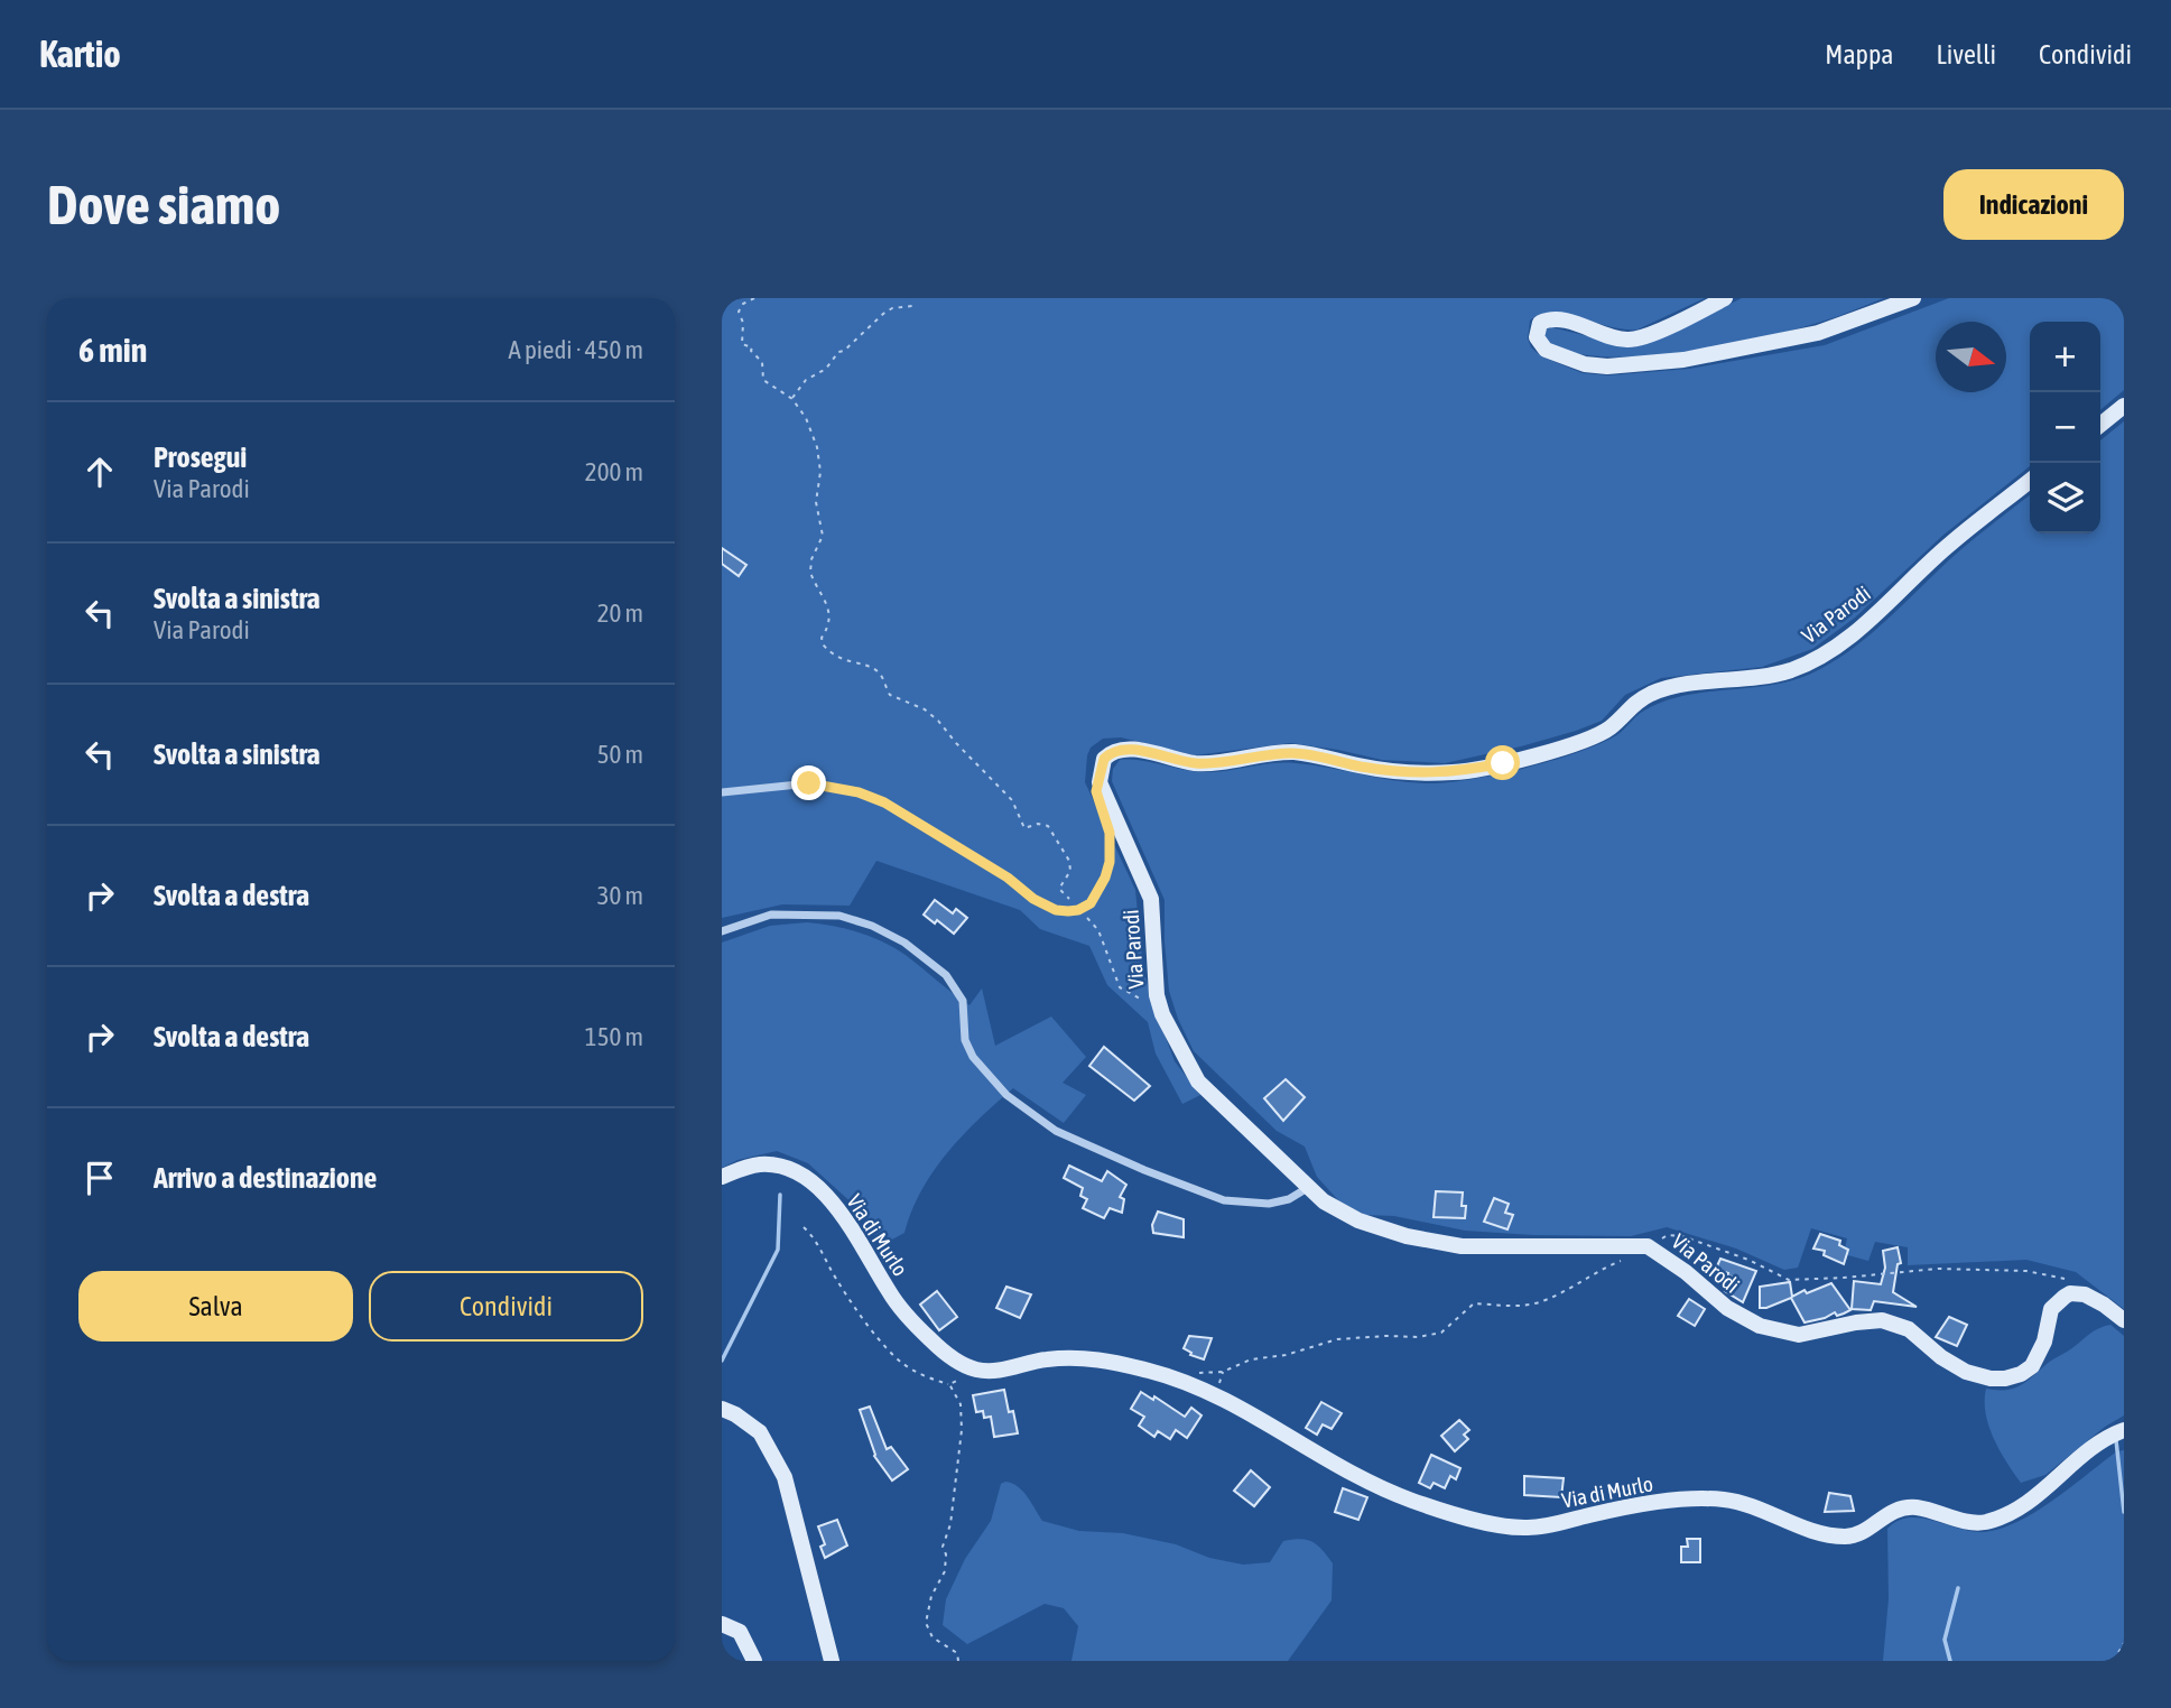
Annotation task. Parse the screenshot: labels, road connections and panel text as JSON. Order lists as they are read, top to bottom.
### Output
{
  "streets": {
    "street": ["Via Parodi", "Via di Murlo"]
  },
  "north": "right",
  "page": {
    "header": "Kartio",
    "nav": ["Mappa", "Livelli", "Condividi"],
    "buttons": [
      "Indicazioni",
      ["Salva", "Condividi"]
    ],
    "title": "Dove siamo",
    "heading": ["6 min", "A piedi · 450 m"],
    "map_buttons": ["+", "−"],
    "list": [
      ["Prosegui", "Via Parodi", "200 m"],
      ["Svolta a sinistra", "Via Parodi", "20 m"],
      ["Svolta a sinistra", "50 m"],
      ["Svolta a destra", "30 m"],
      ["Svolta a destra", "150 m"],
      "Arrivo a destinazione"
    ]
  }
}
